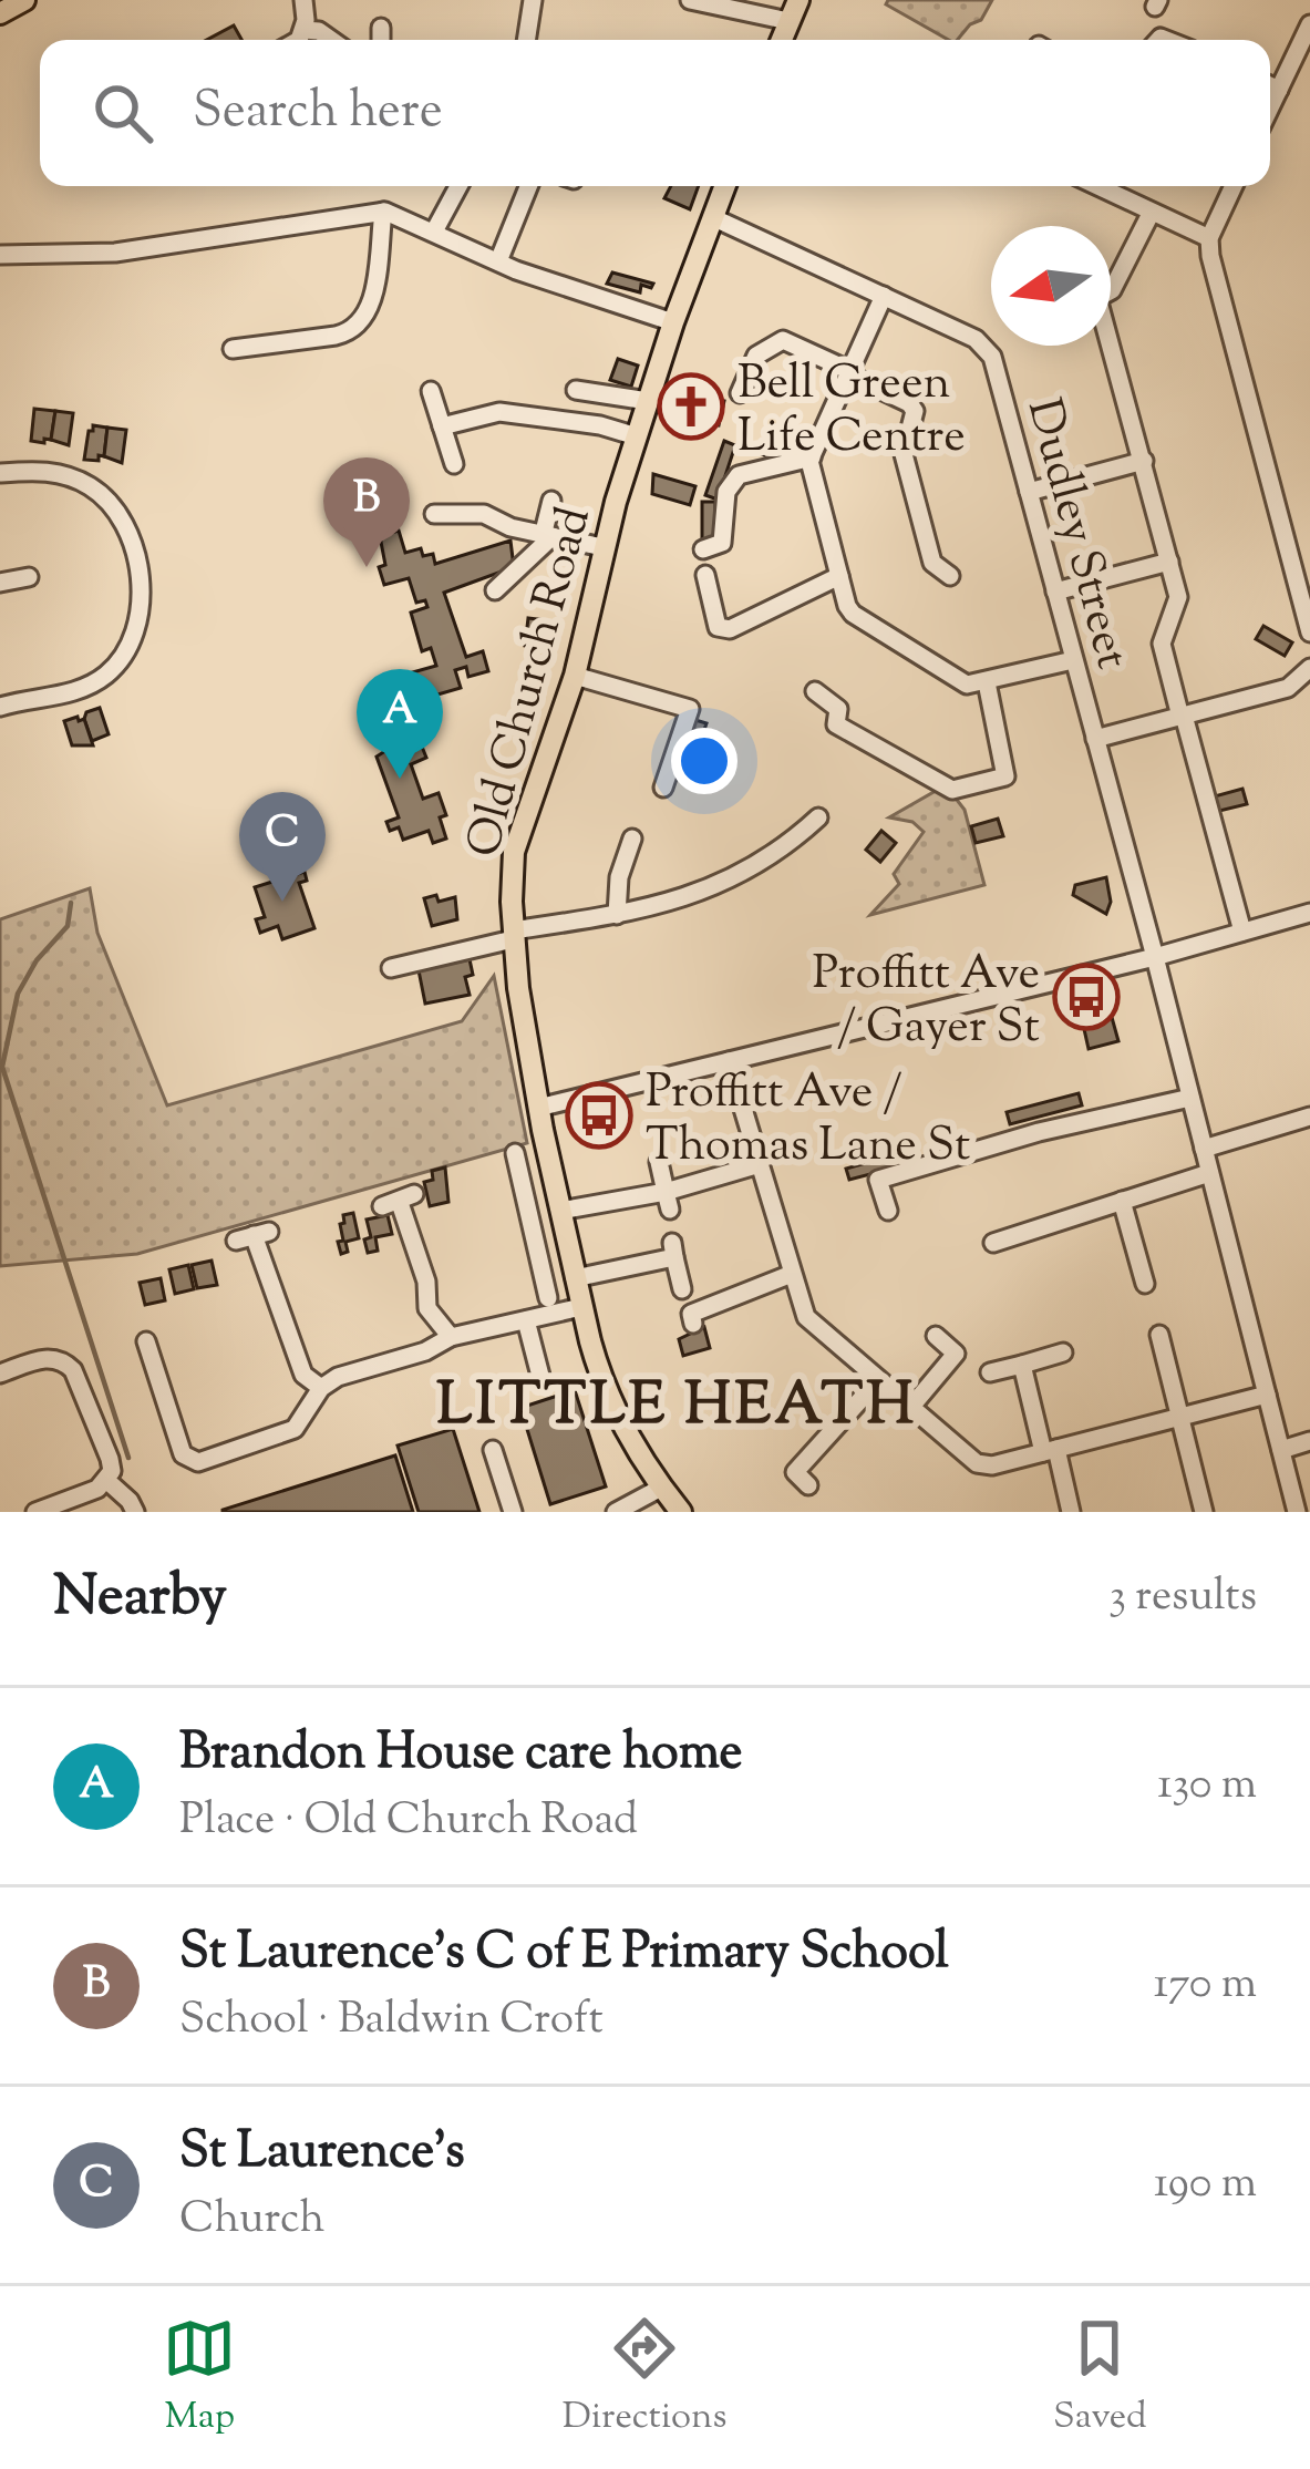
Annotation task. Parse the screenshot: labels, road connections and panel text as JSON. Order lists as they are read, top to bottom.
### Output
{
  "streets": {
    "main road": ["Old Church Road"],
    "street": ["Dudley Street"]
  },
  "crossings": [
    ["Dudley Street", "Old Church Road"]
  ],
  "districts": ["LITTLE HEATH"],
  "places": {
    "church": ["Bell Green Life Centre"],
    "bus stop": ["Proffitt Ave / Gayer St", "Proffitt Ave / Thomas Lane St"]
  },
  "north": "left",
  "page": {
    "search": "Search here",
    "pins": ["B", "A", "C"],
    "heading": ["Nearby", "3 results"],
    "list": [
      {
        "mark": "A",
        "name": "Brandon House care home",
        "note": "Place · Old Church Road",
        "value": "130 m"
      },
      {
        "mark": "B",
        "name": "St Laurence's C of E Primary School",
        "note": "School · Baldwin Croft",
        "value": "170 m"
      },
      {
        "mark": "C",
        "name": "St Laurence's",
        "note": "Church",
        "value": "190 m"
      }
    ],
    "nav": ["Map", "Directions", "Saved"]
  }
}
